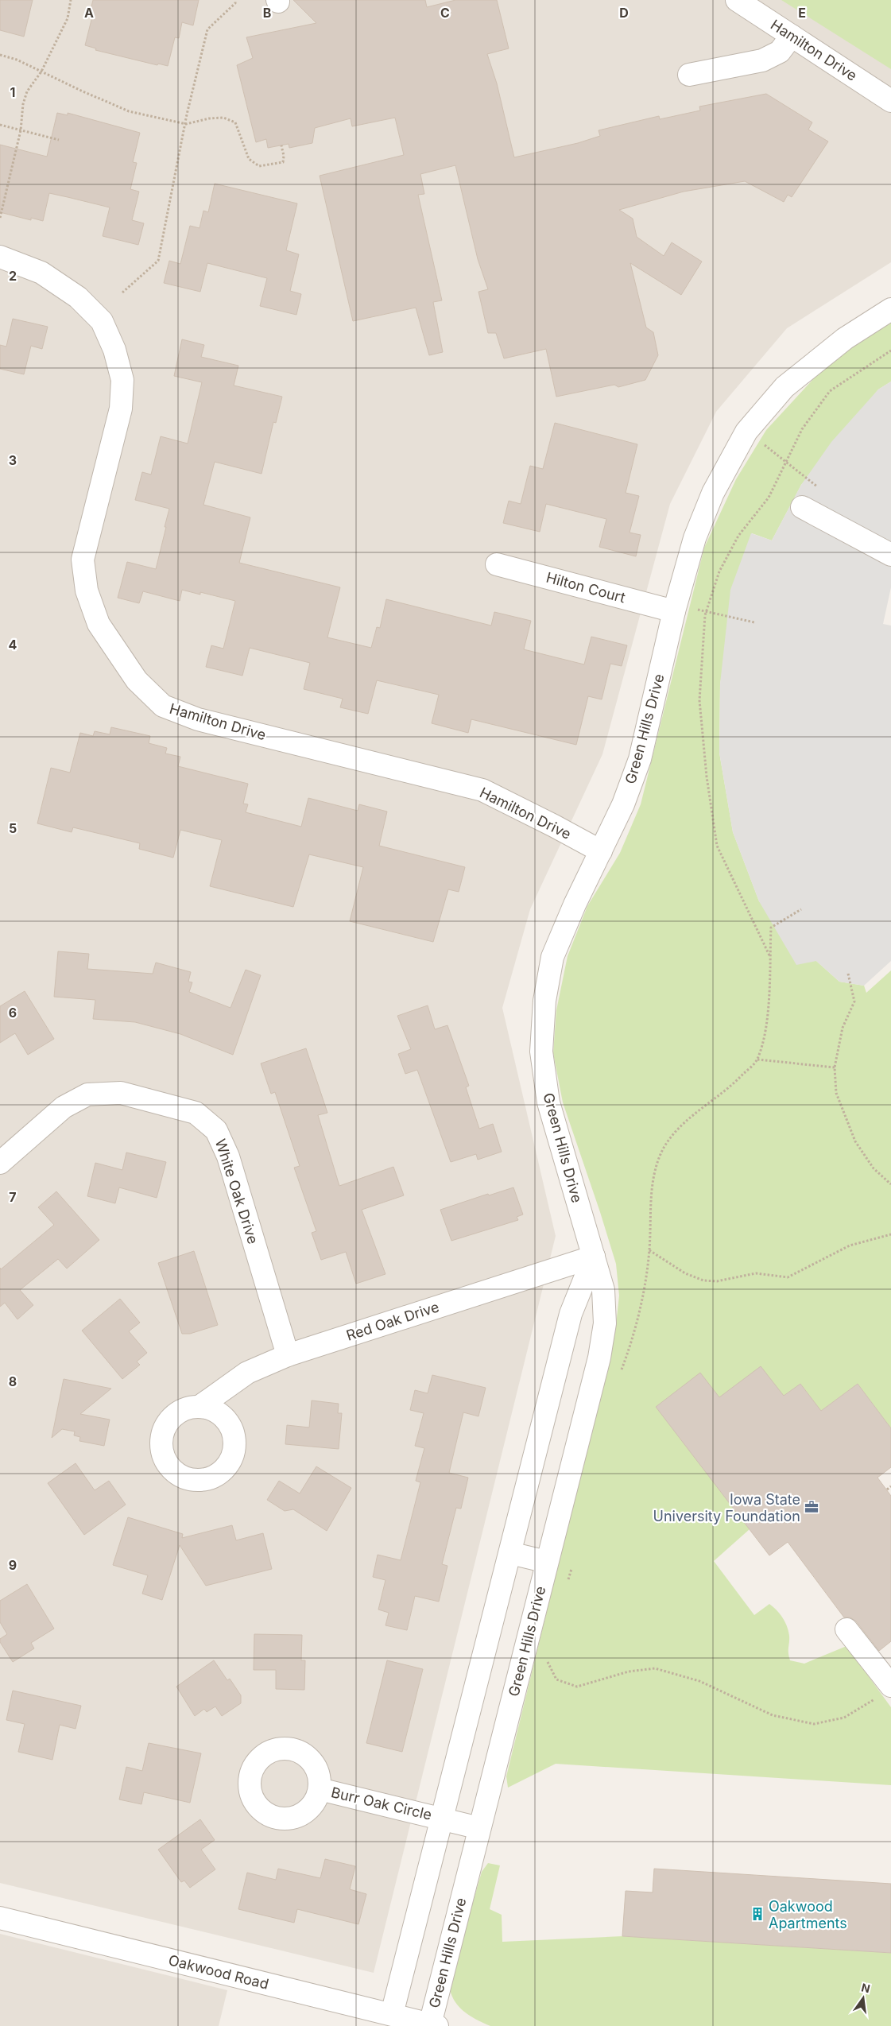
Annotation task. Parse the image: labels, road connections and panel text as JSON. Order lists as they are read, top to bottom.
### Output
{
  "streets": {
    "street": [
      "Hamilton Drive",
      "Hilton Court",
      "Green Hills Drive",
      "White Oak Drive",
      "Red Oak Drive",
      "Burr Oak Circle",
      "Oakwood Road"
    ]
  },
  "crossings": [
    ["Hamilton Drive", "Green Hills Drive"],
    ["Hilton Court", "Green Hills Drive"],
    ["Green Hills Drive", "Red Oak Drive"],
    ["Green Hills Drive", "Burr Oak Circle"],
    ["Green Hills Drive", "Oakwood Road"],
    ["White Oak Drive", "Red Oak Drive"]
  ],
  "places": {
    "office": ["Iowa State University Foundation"],
    "building": ["Oakwood Apartments"]
  },
  "north": "top",
  "grid": {
    "columns": [
      "A",
      "B",
      "C",
      "D",
      "E"
    ],
    "rows": [
      "1",
      "2",
      "3",
      "4",
      "5",
      "6",
      "7",
      "8",
      "9"
    ]
  }
}
